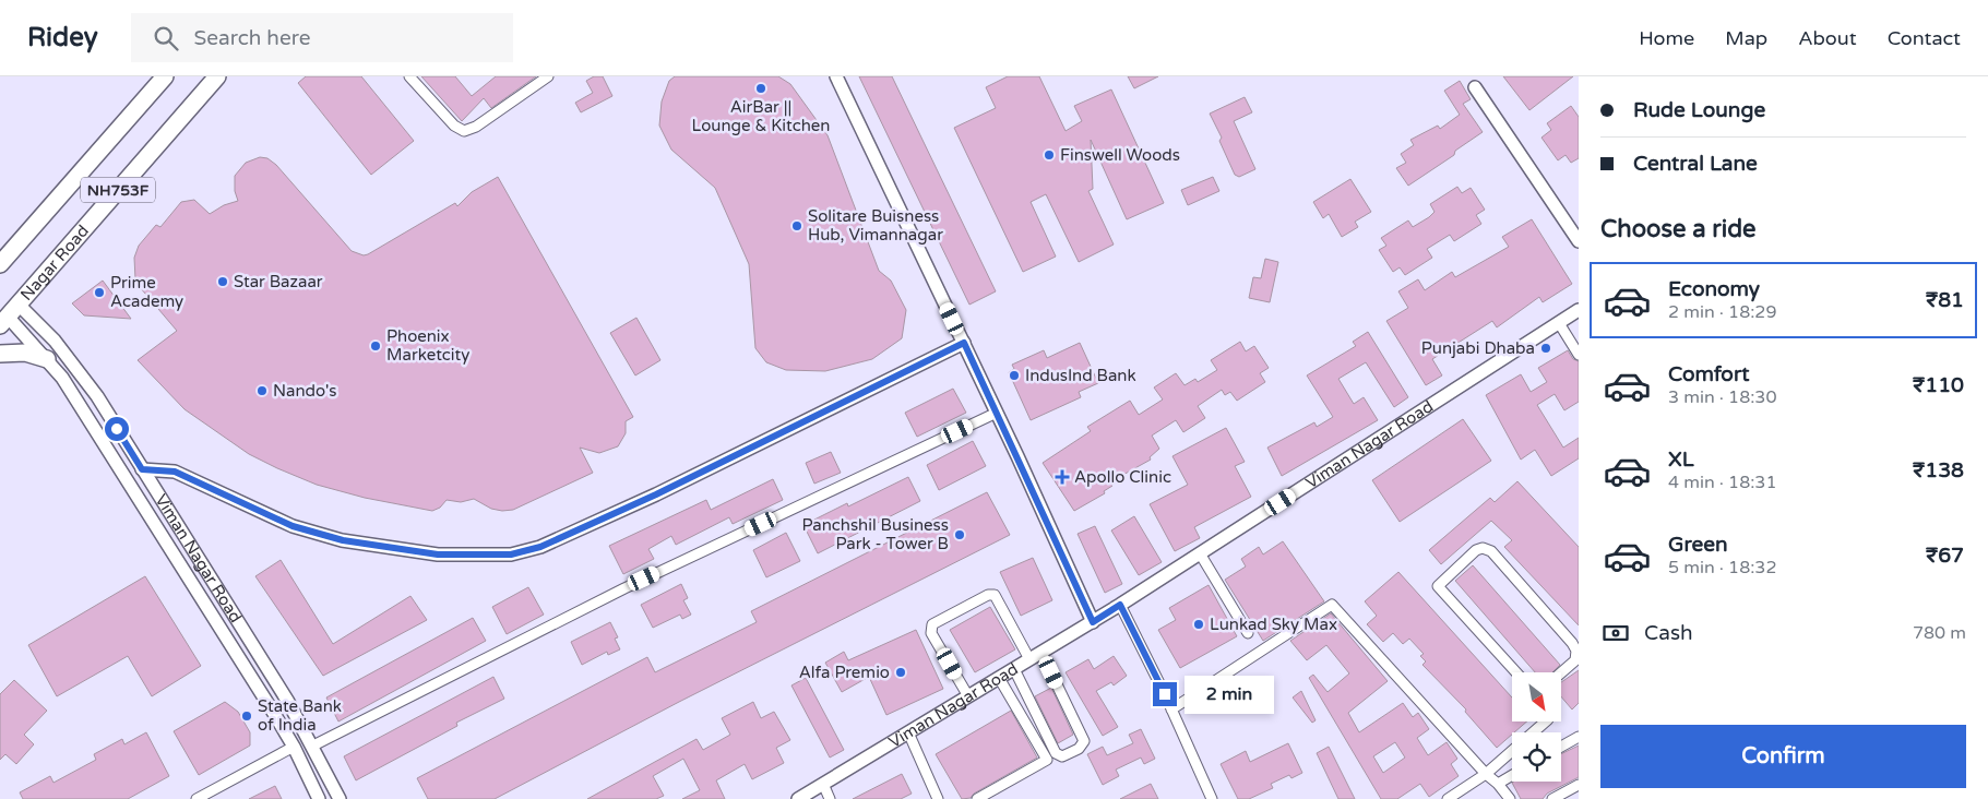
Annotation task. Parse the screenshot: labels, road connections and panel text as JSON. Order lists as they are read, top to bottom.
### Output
{
  "streets": {
    "highway": ["NH753F", "Nagar Road"],
    "street": ["Viman Nagar Road"]
  },
  "crossings": [
    ["Nagar Road", "Viman Nagar Road"]
  ],
  "places": {
    "other": [
      "AirBar || Lounge & Kitchen",
      "Finswell Woods",
      "Solitare Buisness Hub, Vimannagar",
      "Star Bazaar",
      "Prime Academy",
      "Phoenix Marketcity",
      "Punjabi Dhaba",
      "IndusInd Bank",
      "Nando's",
      "Panchshil Business Park - Tower B",
      "Lunkad Sky Max",
      "Alfa Premio",
      "State Bank of India"
    ],
    "health": ["Apollo Clinic"]
  },
  "north": "bottom right",
  "page": {
    "header": "Ridey",
    "search": "Search here",
    "nav": [
      "Home",
      "Map",
      "About",
      "Contact"
    ],
    "banner": ["Rude Lounge", "Central Lane"],
    "heading": "Choose a ride",
    "list": [
      {
        "name": "Economy",
        "note": "2 min · 18:29",
        "value": "₹81"
      },
      {
        "name": "Comfort",
        "note": "3 min · 18:30",
        "value": "₹110"
      },
      {
        "name": "XL",
        "note": "4 min · 18:31",
        "value": "₹138"
      },
      {
        "name": "Green",
        "note": "5 min · 18:32",
        "value": "₹67"
      }
    ],
    "pay": ["Cash", "780 m"],
    "bubble": "2 min",
    "buttons": "Confirm"
  }
}
